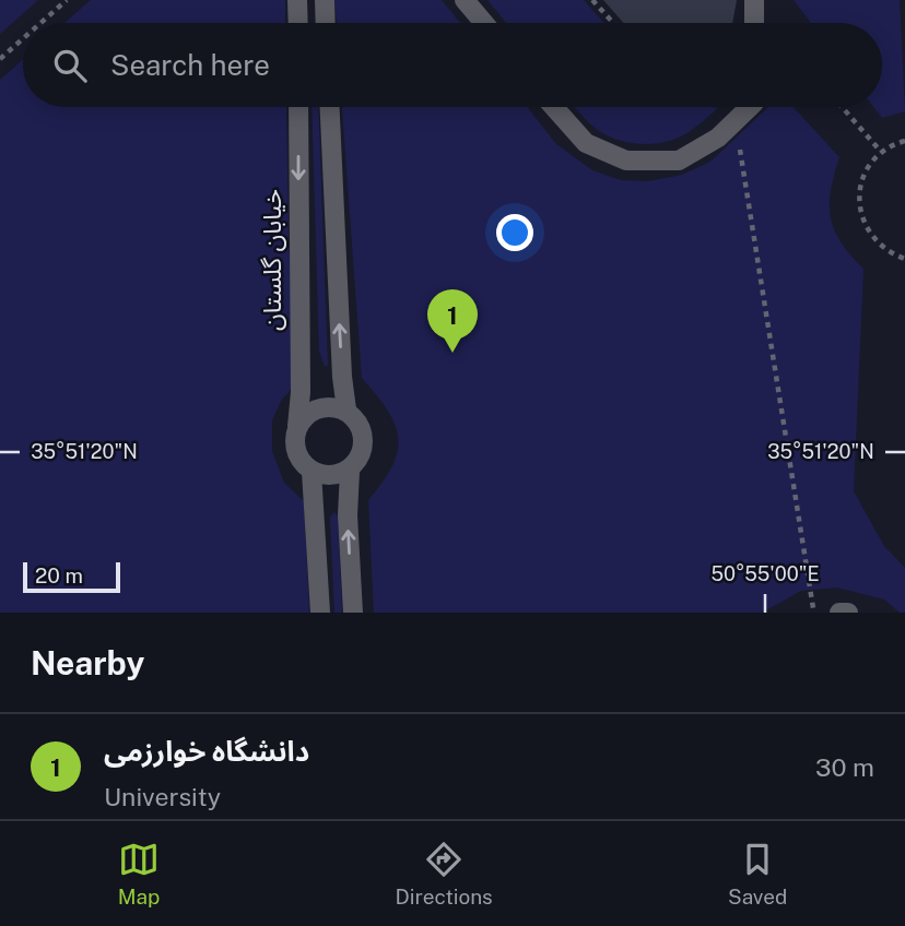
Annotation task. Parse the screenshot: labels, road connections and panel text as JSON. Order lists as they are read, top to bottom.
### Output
{
  "streets": {
    "lane": ["خیابان گلستان"]
  },
  "scale_bar": "20 m",
  "page": {
    "search": "Search here",
    "pins": "1",
    "scale": "20 m",
    "heading": "Nearby",
    "list": [
      {
        "mark": "1",
        "name": "دانشگاه خوارزمی",
        "note": "University",
        "value": "30 m"
      }
    ],
    "nav": ["Map", "Directions", "Saved"]
  },
  "coordinates": ["35°51'20\"N", "50°55'00\"E"]
}
